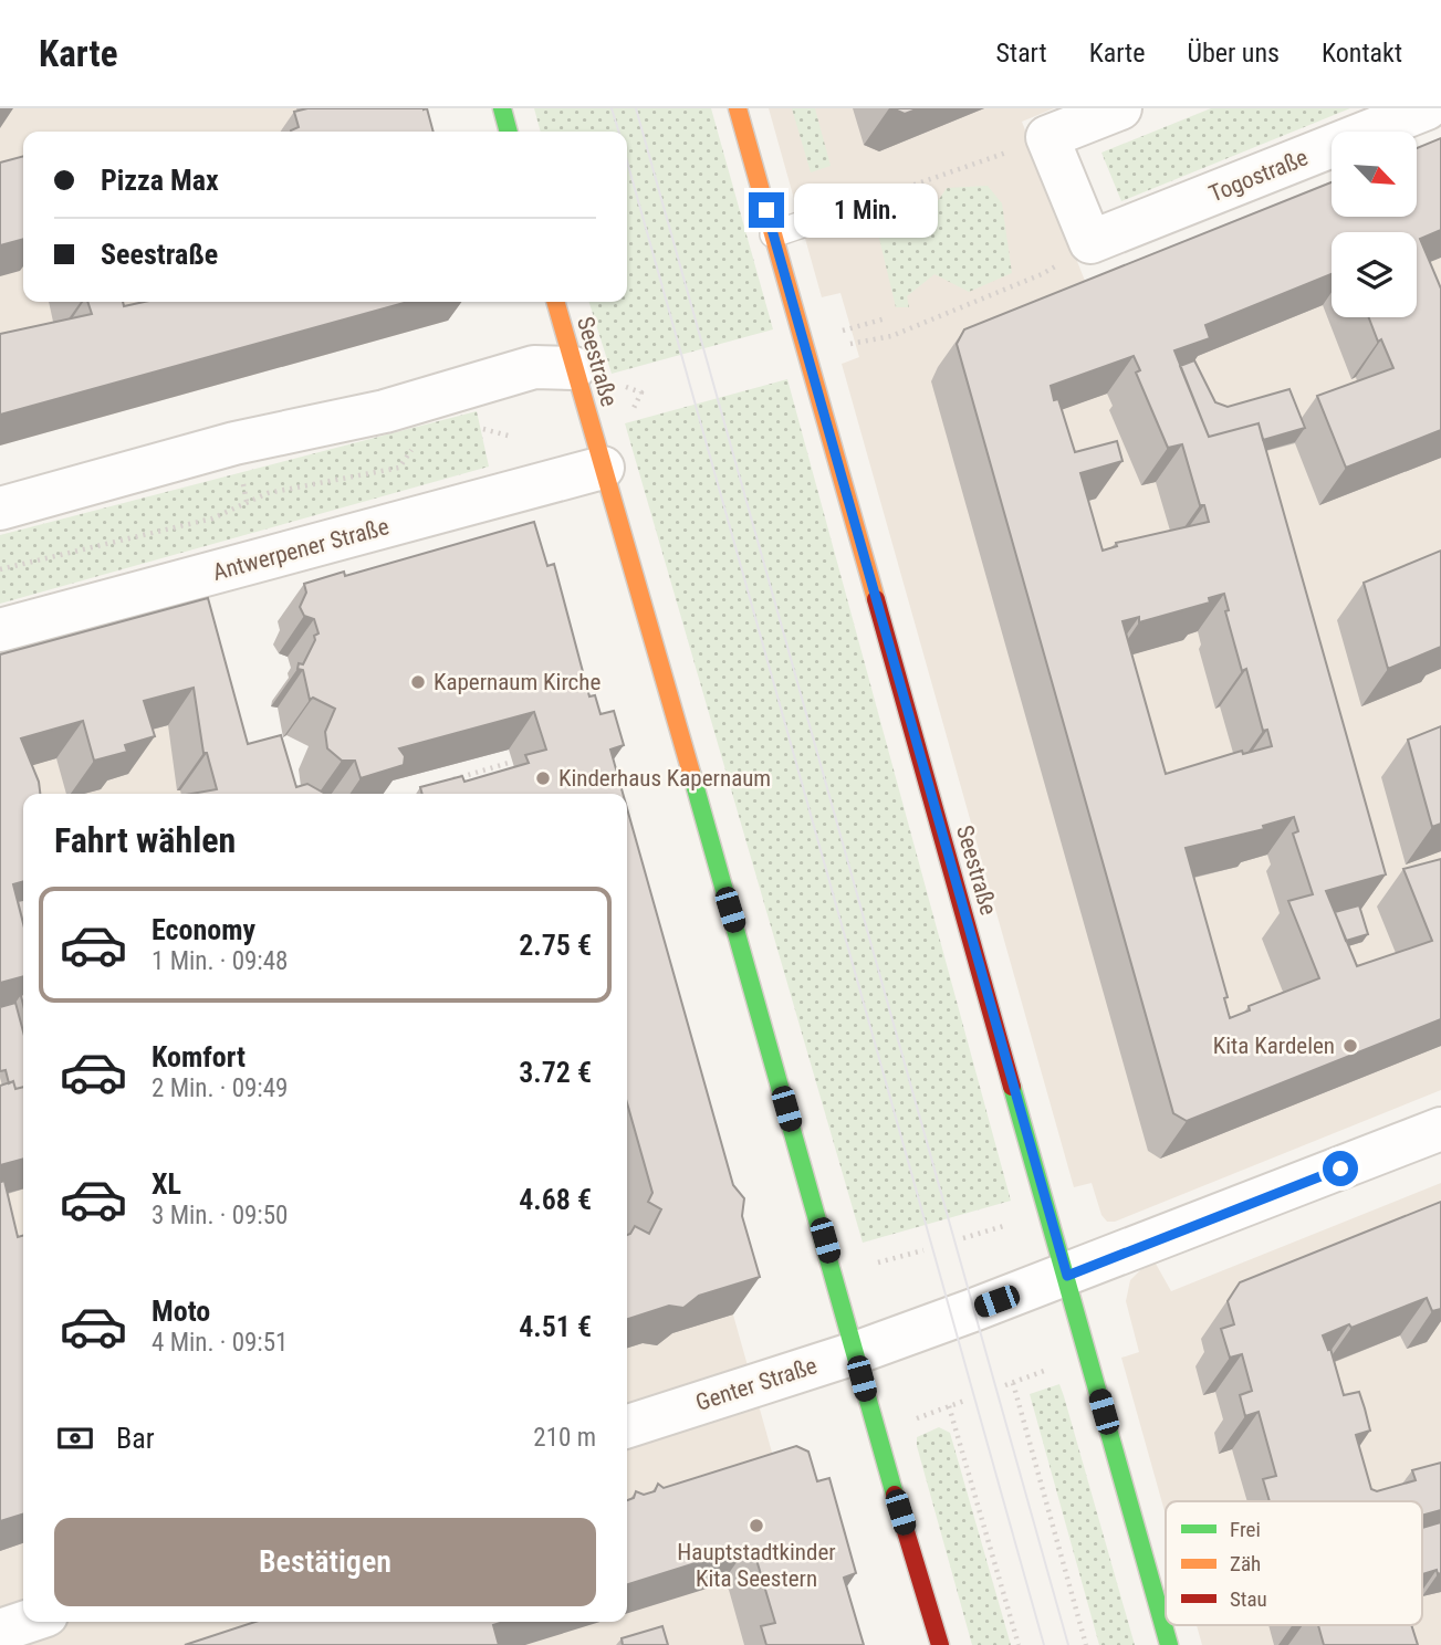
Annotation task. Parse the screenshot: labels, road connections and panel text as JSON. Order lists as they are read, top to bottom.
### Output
{
  "streets": {
    "main road": ["Seestraße"],
    "street": ["Togostraße", "Antwerpener Straße", "Genter Straße"]
  },
  "crossings": [
    ["Seestraße", "Antwerpener Straße"],
    ["Seestraße", "Genter Straße"]
  ],
  "places": [
    "Kapernaum Kirche",
    "Kinderhaus Kapernaum",
    "Kita Kardelen",
    "Hauptstadtkinder Kita Seestern"
  ],
  "legend": ["Frei", "Zäh", "Stau"],
  "north": "bottom right",
  "page": {
    "header": "Karte",
    "nav": [
      "Start",
      "Karte",
      "Über uns",
      "Kontakt"
    ],
    "banner": ["Pizza Max", "Seestraße"],
    "bubble": "1 Min.",
    "heading": "Fahrt wählen",
    "list": [
      {
        "name": "Economy",
        "note": "1 Min. · 09:48",
        "value": "2.75 €"
      },
      {
        "name": "Komfort",
        "note": "2 Min. · 09:49",
        "value": "3.72 €"
      },
      {
        "name": "XL",
        "note": "3 Min. · 09:50",
        "value": "4.68 €"
      },
      {
        "name": "Moto",
        "note": "4 Min. · 09:51",
        "value": "4.51 €"
      }
    ],
    "pay": ["Bar", "210 m"],
    "buttons": "Bestätigen"
  }
}
